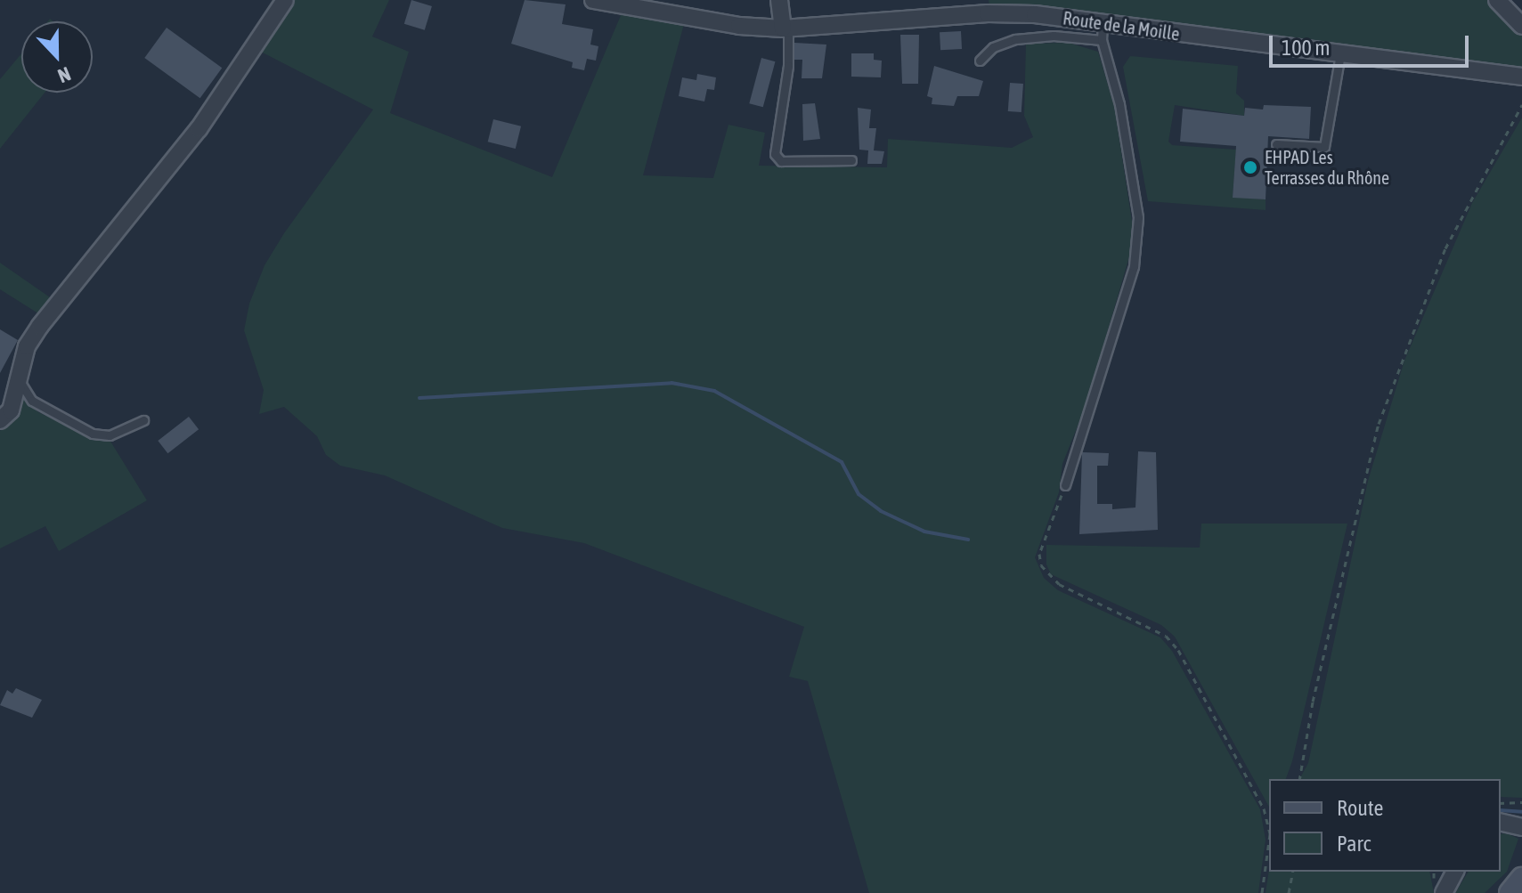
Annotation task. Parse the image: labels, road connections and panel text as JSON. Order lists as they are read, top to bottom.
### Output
{
  "streets": {
    "street": ["Route de la Moille"]
  },
  "places": ["EHPAD Les Terrasses du Rhône"],
  "legend": ["Route", "Parc"],
  "scale_bar": "100 m",
  "north": "bottom"
}
